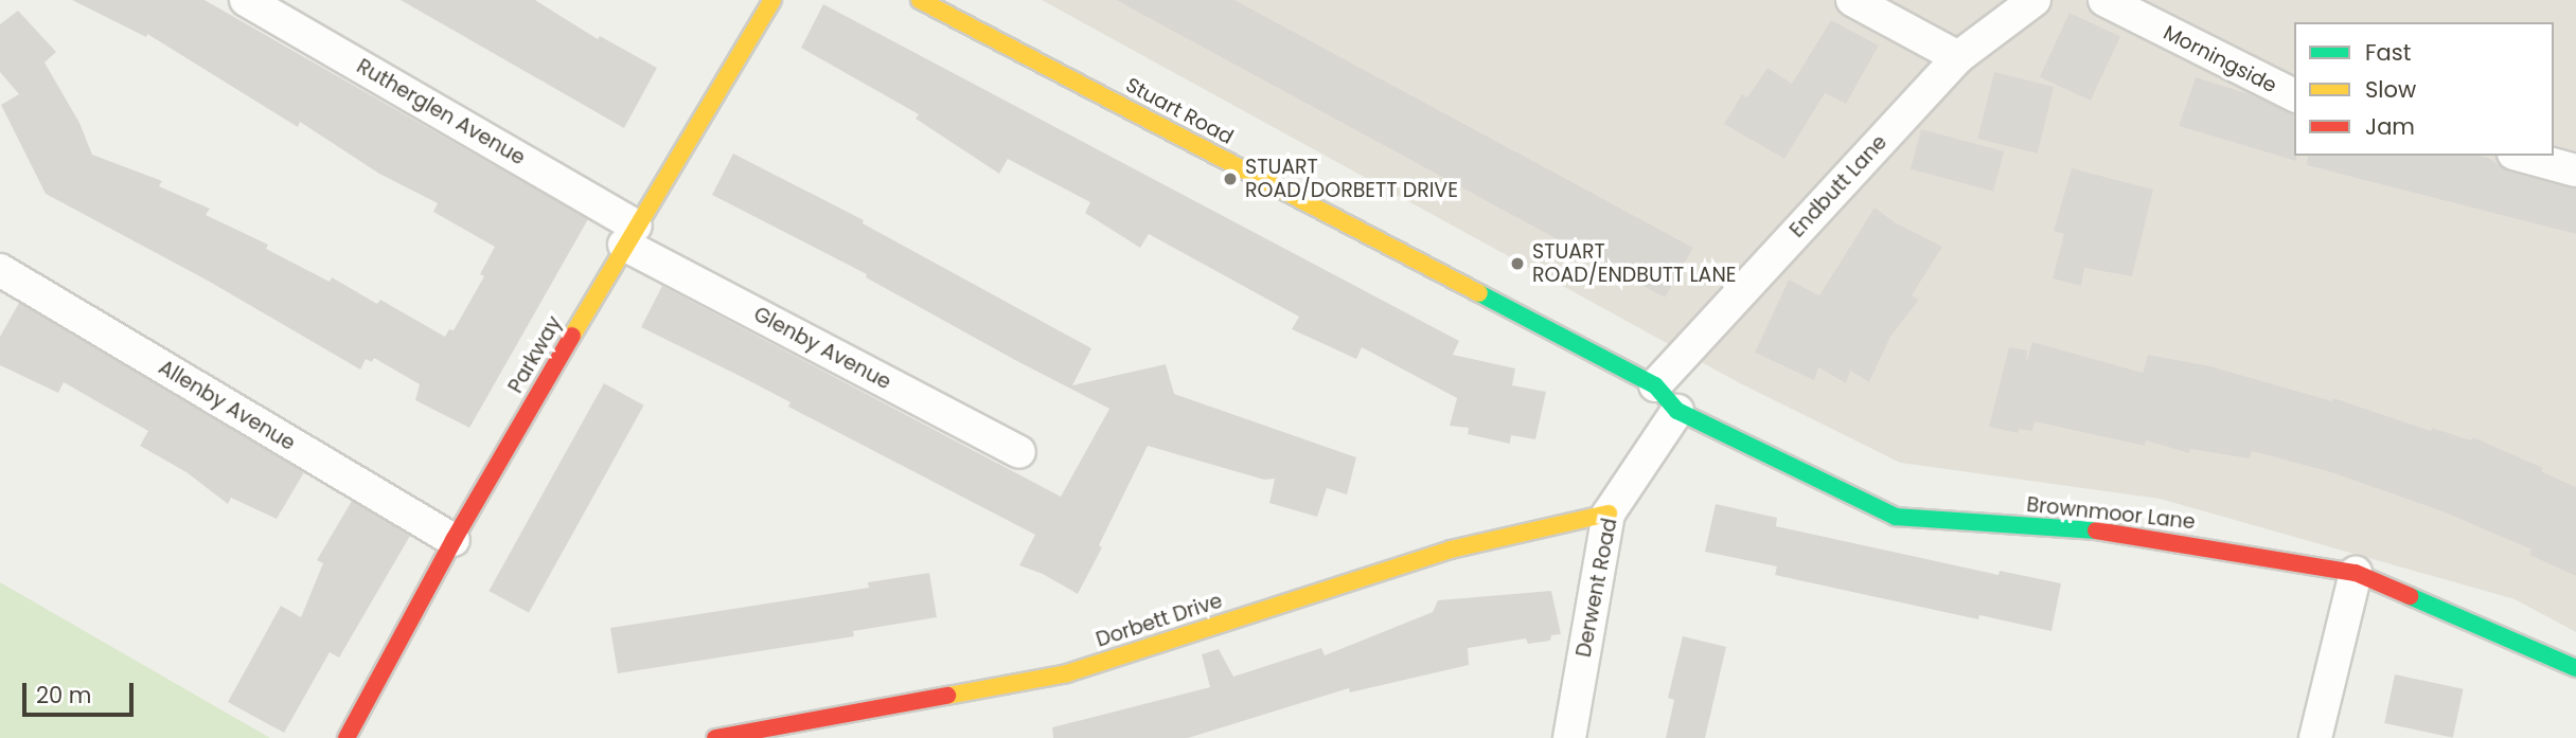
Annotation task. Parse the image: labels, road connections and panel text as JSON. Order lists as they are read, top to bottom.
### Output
{
  "streets": {
    "street": [
      "Morningside",
      "Stuart Road",
      "Rutherglen Avenue",
      "Endbutt Lane",
      "Glenby Avenue",
      "Parkway",
      "Allenby Avenue",
      "Brownmoor Lane",
      "Derwent Road",
      "Dorbett Drive"
    ]
  },
  "crossings": [
    ["Stuart Road", "Endbutt Lane"],
    ["Stuart Road", "Brownmoor Lane"],
    ["Rutherglen Avenue", "Glenby Avenue"],
    ["Rutherglen Avenue", "Parkway"],
    ["Endbutt Lane", "Brownmoor Lane"],
    ["Glenby Avenue", "Parkway"],
    ["Parkway", "Allenby Avenue"],
    ["Brownmoor Lane", "Derwent Road"],
    ["Derwent Road", "Dorbett Drive"]
  ],
  "places": ["STUART ROAD/DORBETT DRIVE", "STUART ROAD/ENDBUTT LANE"],
  "legend": ["Fast", "Slow", "Jam"],
  "scale_bar": "20 m"
}
